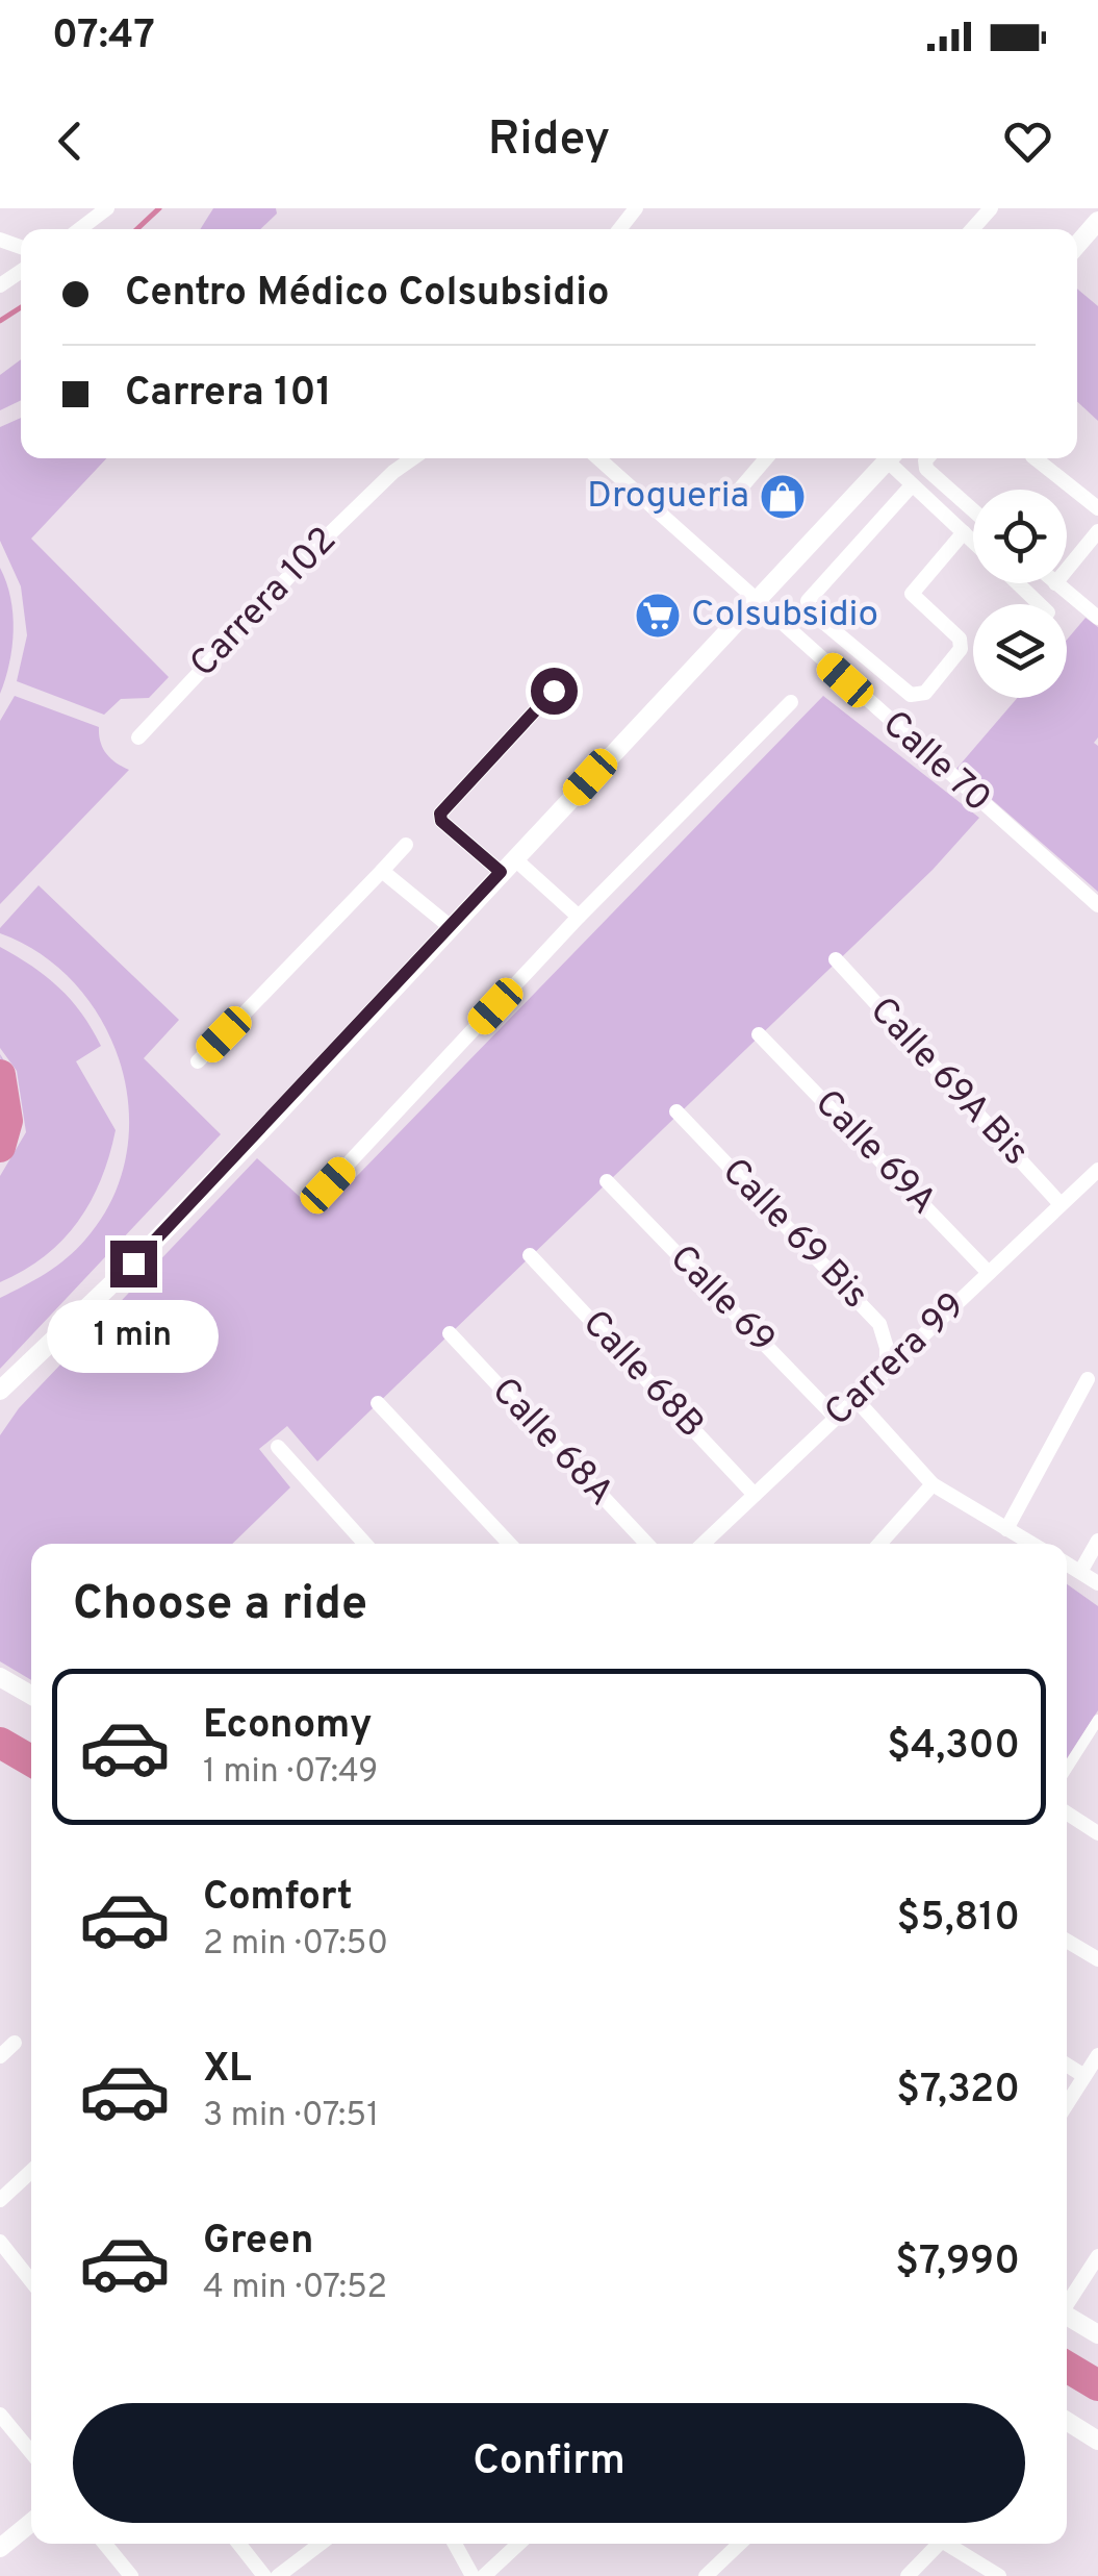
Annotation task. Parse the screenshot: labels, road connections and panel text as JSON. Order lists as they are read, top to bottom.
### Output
{
  "streets": {
    "street": [
      "Carrera 102",
      "Calle 70",
      "Calle 69A Bis",
      "Calle 69A",
      "Calle 69 Bis",
      "Calle 69",
      "Carrera 99",
      "Calle 68B",
      "Calle 68A"
    ]
  },
  "crossings": [
    ["Calle 69A Bis", "Carrera 99"],
    ["Calle 69A", "Carrera 99"],
    ["Calle 69 Bis", "Carrera 99"],
    ["Calle 69", "Carrera 99"],
    ["Carrera 99", "Calle 68B"]
  ],
  "places": {
    "shop": ["Drogueria"],
    "supermarket": ["Colsubsidio"]
  },
  "page": {
    "status": "07:47",
    "header": "Ridey",
    "banner": ["Centro Médico Colsubsidio", "Carrera 101"],
    "bubble": "1 min",
    "heading": "Choose a ride",
    "list": [
      {
        "name": "Economy",
        "note": "1 min · 07:49",
        "value": "$4,300"
      },
      {
        "name": "Comfort",
        "note": "2 min · 07:50",
        "value": "$5,810"
      },
      {
        "name": "XL",
        "note": "3 min · 07:51",
        "value": "$7,320"
      },
      {
        "name": "Green",
        "note": "4 min · 07:52",
        "value": "$7,990"
      }
    ],
    "buttons": "Confirm"
  }
}
